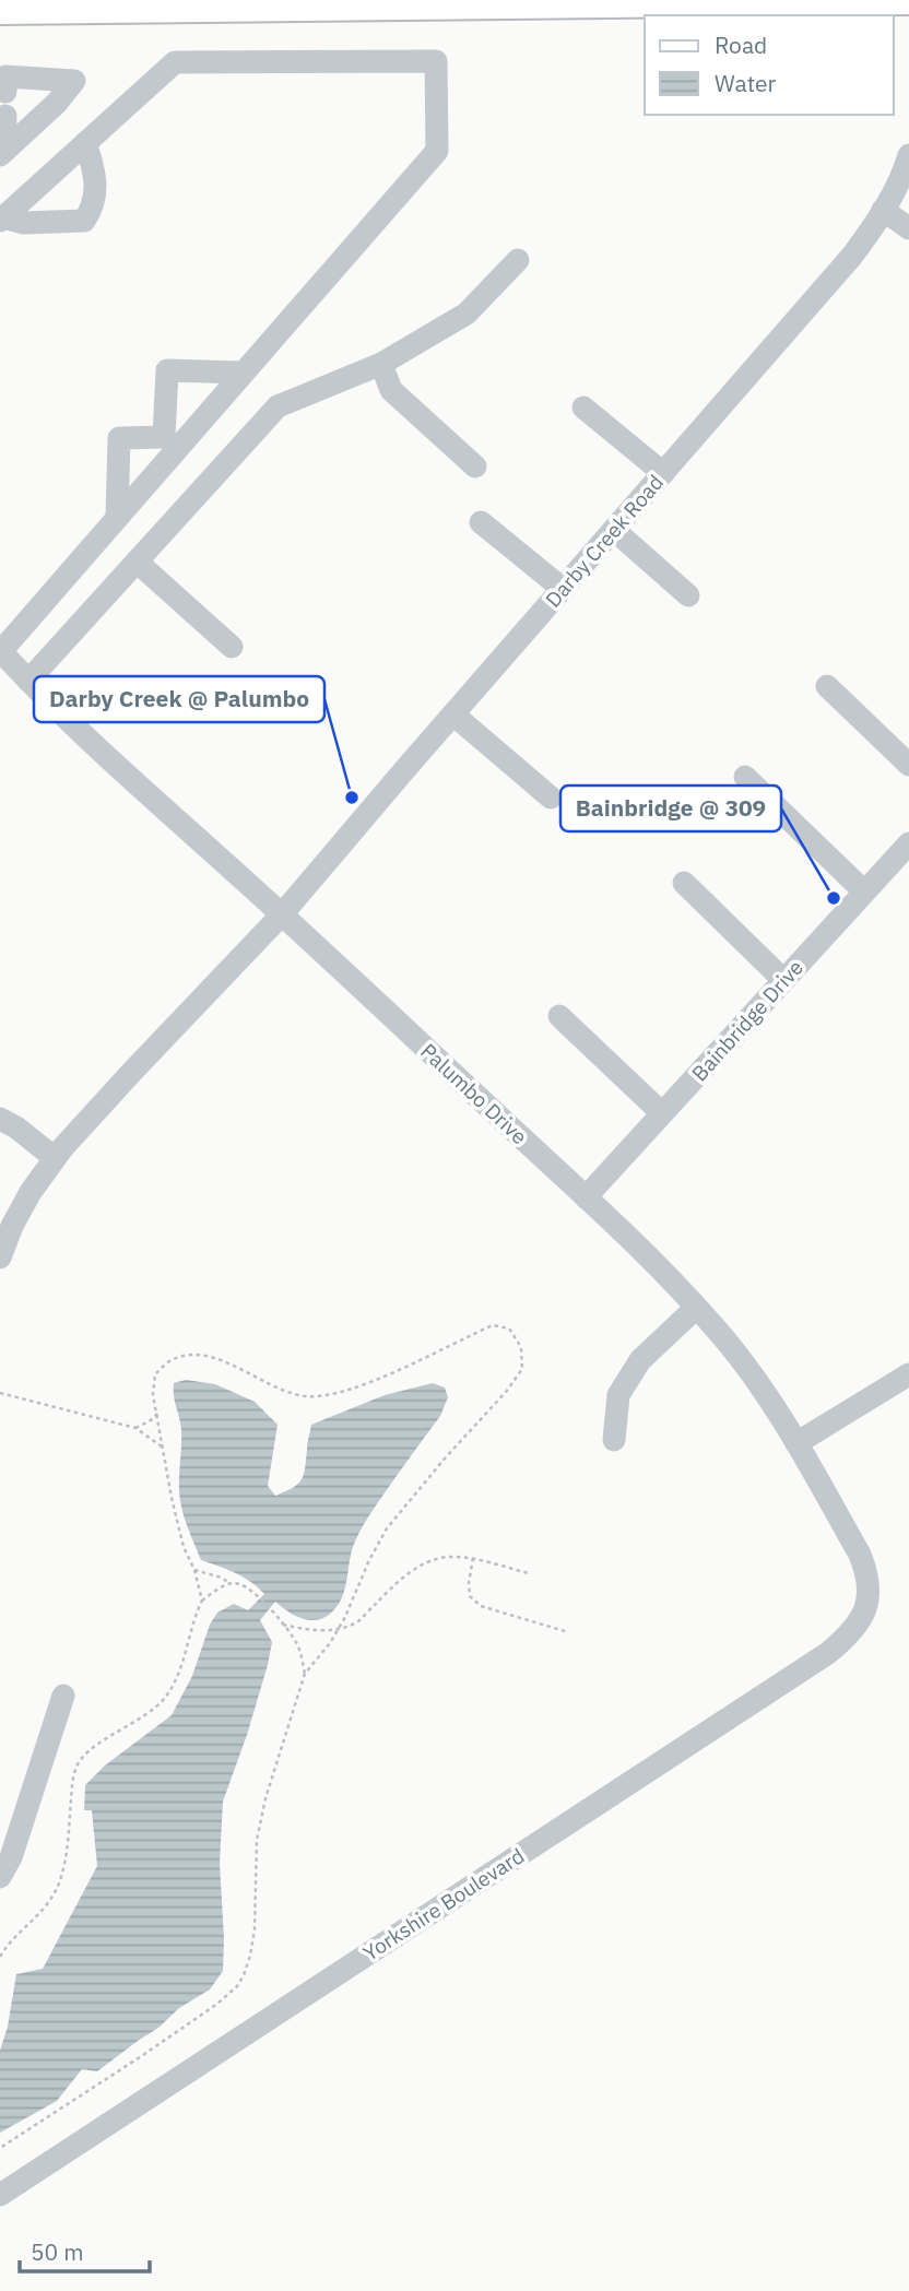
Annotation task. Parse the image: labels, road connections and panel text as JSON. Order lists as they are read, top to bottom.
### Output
{
  "streets": {
    "street": [
      "Darby Creek Road",
      "Bainbridge Drive",
      "Palumbo Drive",
      "Yorkshire Boulevard"
    ]
  },
  "crossings": [
    ["Darby Creek Road", "Palumbo Drive"],
    ["Bainbridge Drive", "Palumbo Drive"],
    ["Palumbo Drive", "Yorkshire Boulevard"]
  ],
  "places": ["Darby Creek @ Palumbo", "Bainbridge @ 309"],
  "legend": ["Road", "Water"],
  "scale_bar": "50 m"
}
